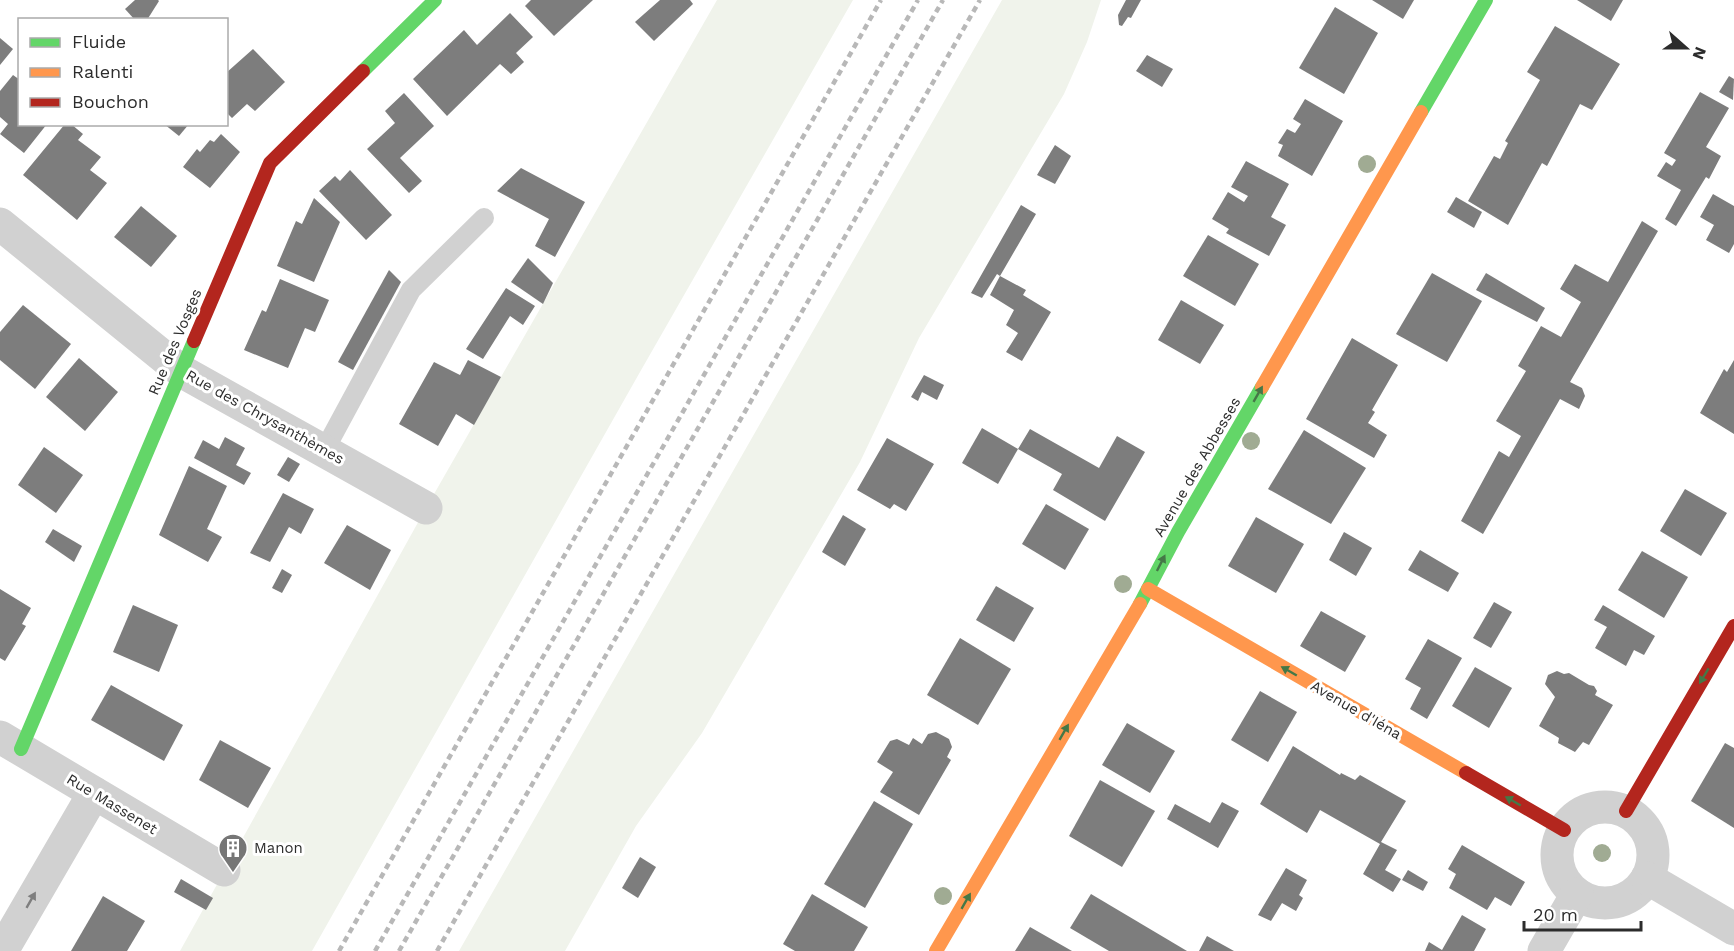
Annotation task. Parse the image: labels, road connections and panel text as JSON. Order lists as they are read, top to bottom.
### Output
{
  "streets": {
    "street": [
      "Rue des Vosges",
      "Rue des Chrysanthèmes",
      "Avenue des Abbesses",
      "Avenue d'Iéna",
      "Rue Massenet"
    ]
  },
  "crossings": [
    ["Rue des Vosges", "Rue des Chrysanthèmes"],
    ["Rue des Vosges", "Rue Massenet"],
    ["Avenue des Abbesses", "Avenue d'Iéna"]
  ],
  "one_way": ["Avenue des Abbesses", "Avenue d'Iéna"],
  "places": {
    "building": ["Manon"]
  },
  "legend": ["Fluide", "Ralenti", "Bouchon"],
  "scale_bar": "20 m",
  "north": "right"
}
